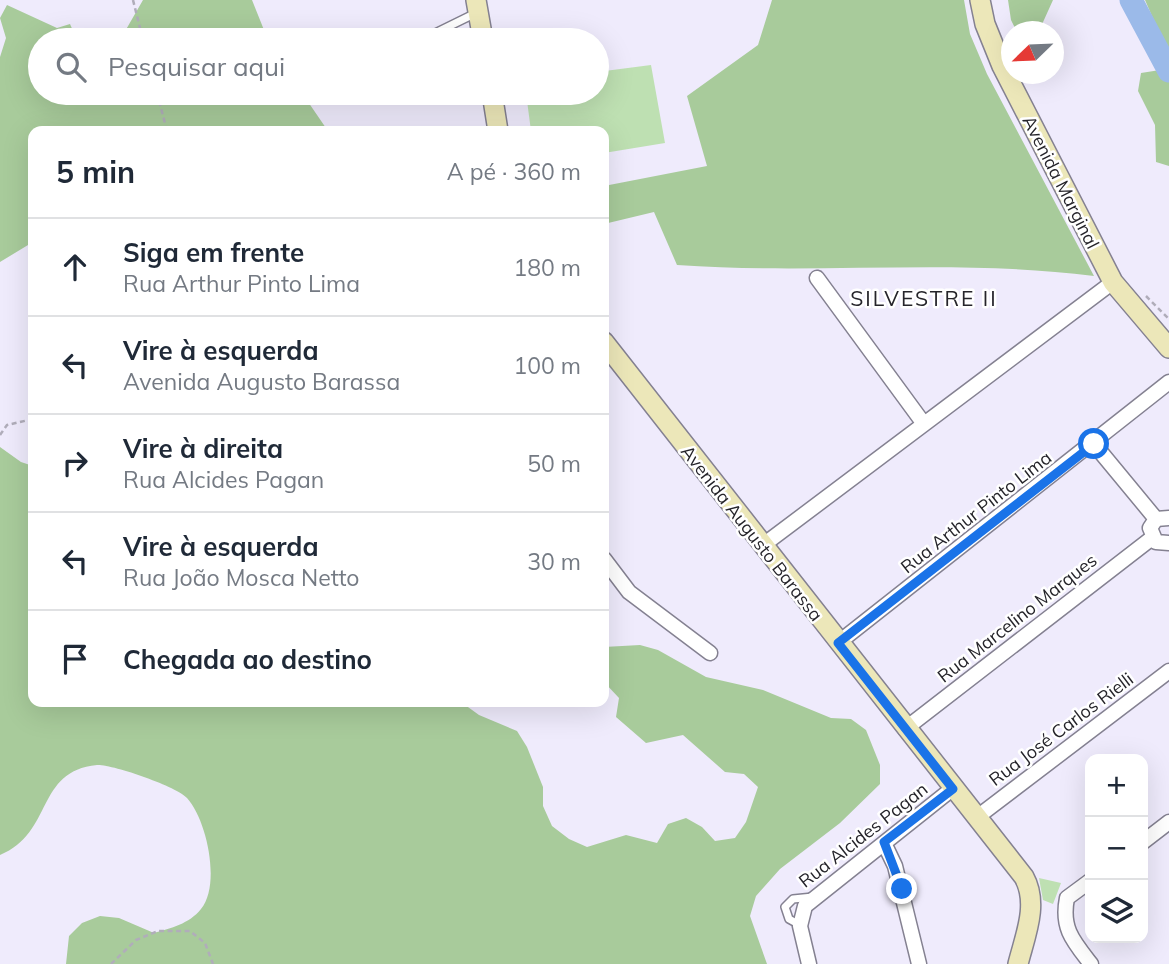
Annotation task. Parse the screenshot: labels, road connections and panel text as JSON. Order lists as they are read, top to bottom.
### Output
{
  "streets": {
    "street": [
      "Avenida Marginal",
      "Rua Arthur Pinto Lima",
      "Avenida Augusto Barassa",
      "Rua Marcelino Marques",
      "Rua José Carlos Rielli",
      "Rua Alcides Pagan"
    ]
  },
  "crossings": [
    ["Rua Arthur Pinto Lima", "Avenida Augusto Barassa"],
    ["Avenida Augusto Barassa", "Rua Marcelino Marques"],
    ["Avenida Augusto Barassa", "Rua José Carlos Rielli"],
    ["Avenida Augusto Barassa", "Rua Alcides Pagan"]
  ],
  "districts": ["SILVESTRE II"],
  "north": "bottom left",
  "page": {
    "search": "Pesquisar aqui",
    "heading": ["5 min", "A pé · 360 m"],
    "list": [
      ["Siga em frente", "Rua Arthur Pinto Lima", "180 m"],
      ["Vire à esquerda", "Avenida Augusto Barassa", "100 m"],
      ["Vire à direita", "Rua Alcides Pagan", "50 m"],
      ["Vire à esquerda", "Rua João Mosca Netto", "30 m"],
      "Chegada ao destino"
    ],
    "map_buttons": ["+", "−"]
  }
}
